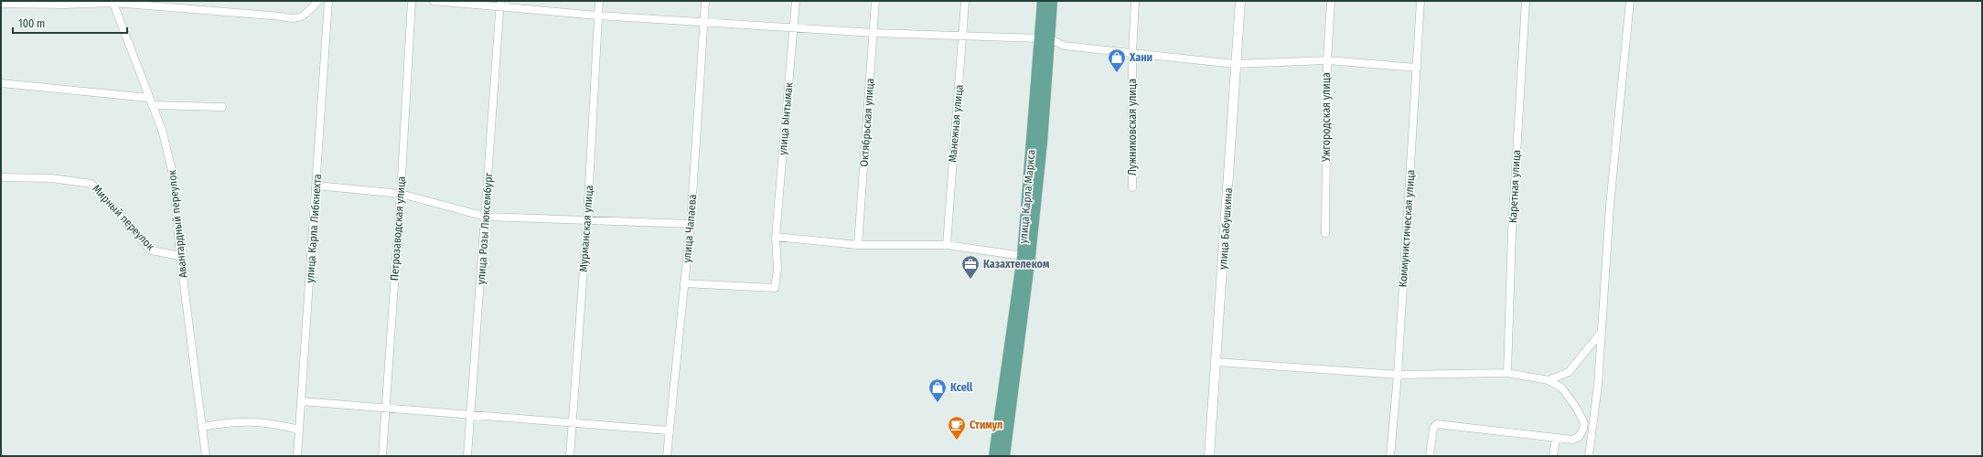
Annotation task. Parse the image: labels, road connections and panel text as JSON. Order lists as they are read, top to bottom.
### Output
{
  "streets": {
    "main road": ["улица Карла Маркса"],
    "street": [
      "Ужгородская улица",
      "улица Ынтымак",
      "Октябрьская улица",
      "Манежная улица",
      "Лужниковская улица",
      "Каретная улица",
      "Мирный переулок",
      "Авангардный переулок",
      "улица Карла Либкнехта",
      "Петрозаводская улица",
      "улица Розы Люксембург",
      "Мурманская улица",
      "улица Чапаева",
      "улица Бабушкина",
      "Коммунистическая улица"
    ]
  },
  "crossings": [
    ["улица Ынтымак", "улица Чапаева"],
    ["Мирный переулок", "Авангардный переулок"]
  ],
  "places": {
    "shop": ["Хани", "Kcell"],
    "office": ["Казахтелеком"],
    "cafe": ["Стимул"]
  },
  "scale_bar": "100 m"
}
